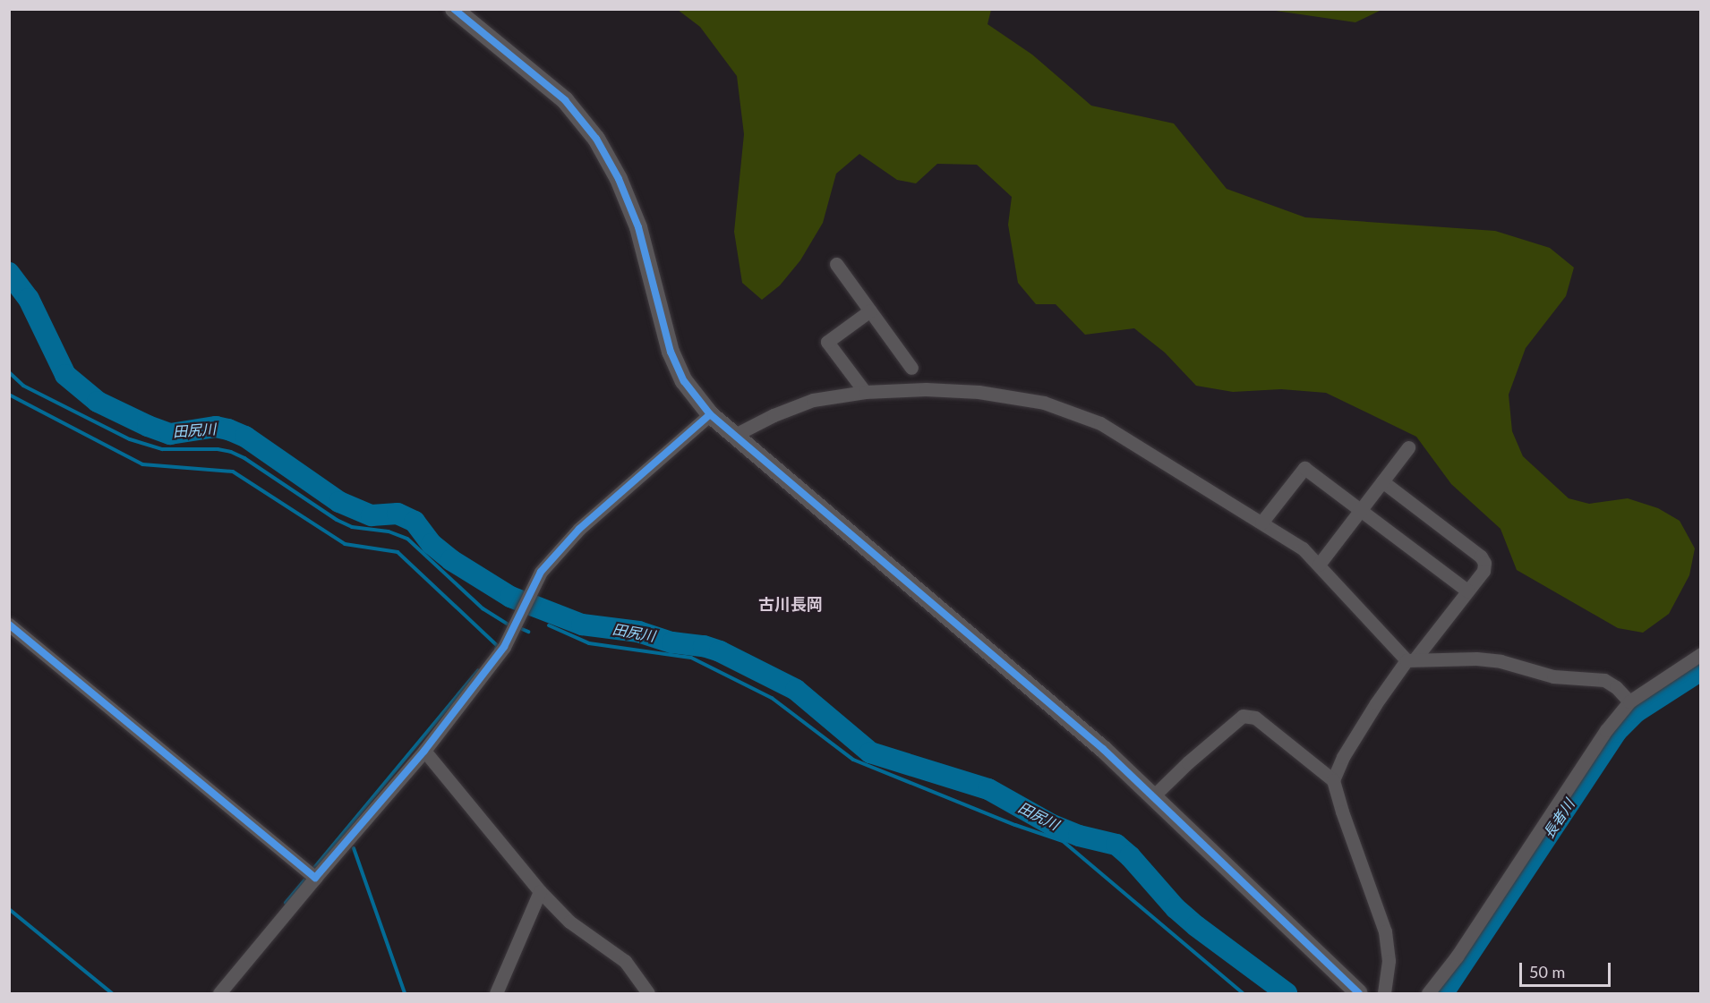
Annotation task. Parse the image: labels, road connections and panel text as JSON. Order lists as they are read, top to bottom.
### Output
{
  "districts": ["古川長岡"],
  "water": ["田尻川", "長者川"],
  "scale_bar": "50 m"
}
